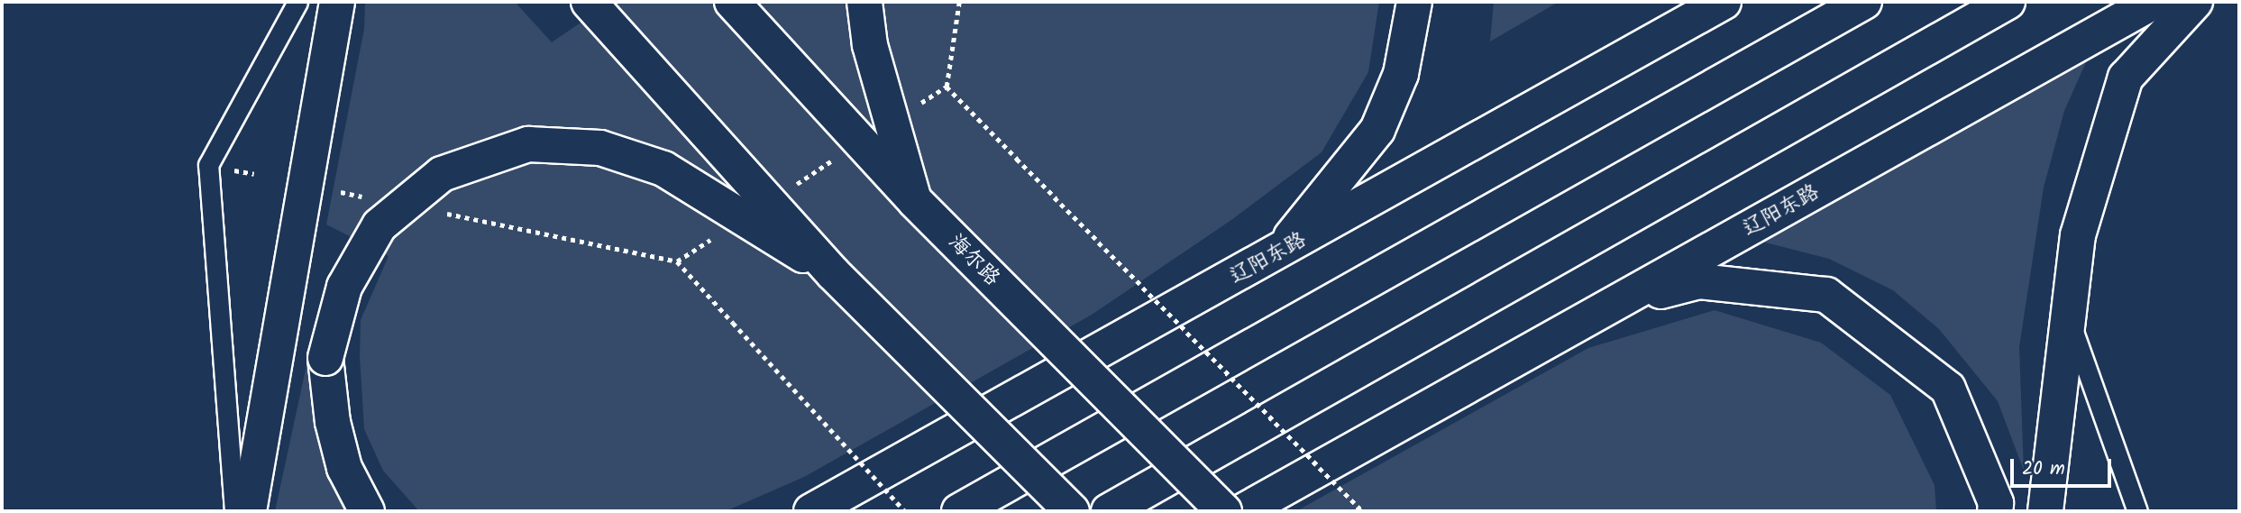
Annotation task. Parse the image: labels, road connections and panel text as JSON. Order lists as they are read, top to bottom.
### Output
{
  "streets": {
    "main road": ["辽阳东路", "海尔路"]
  },
  "scale_bar": "20 m"
}
